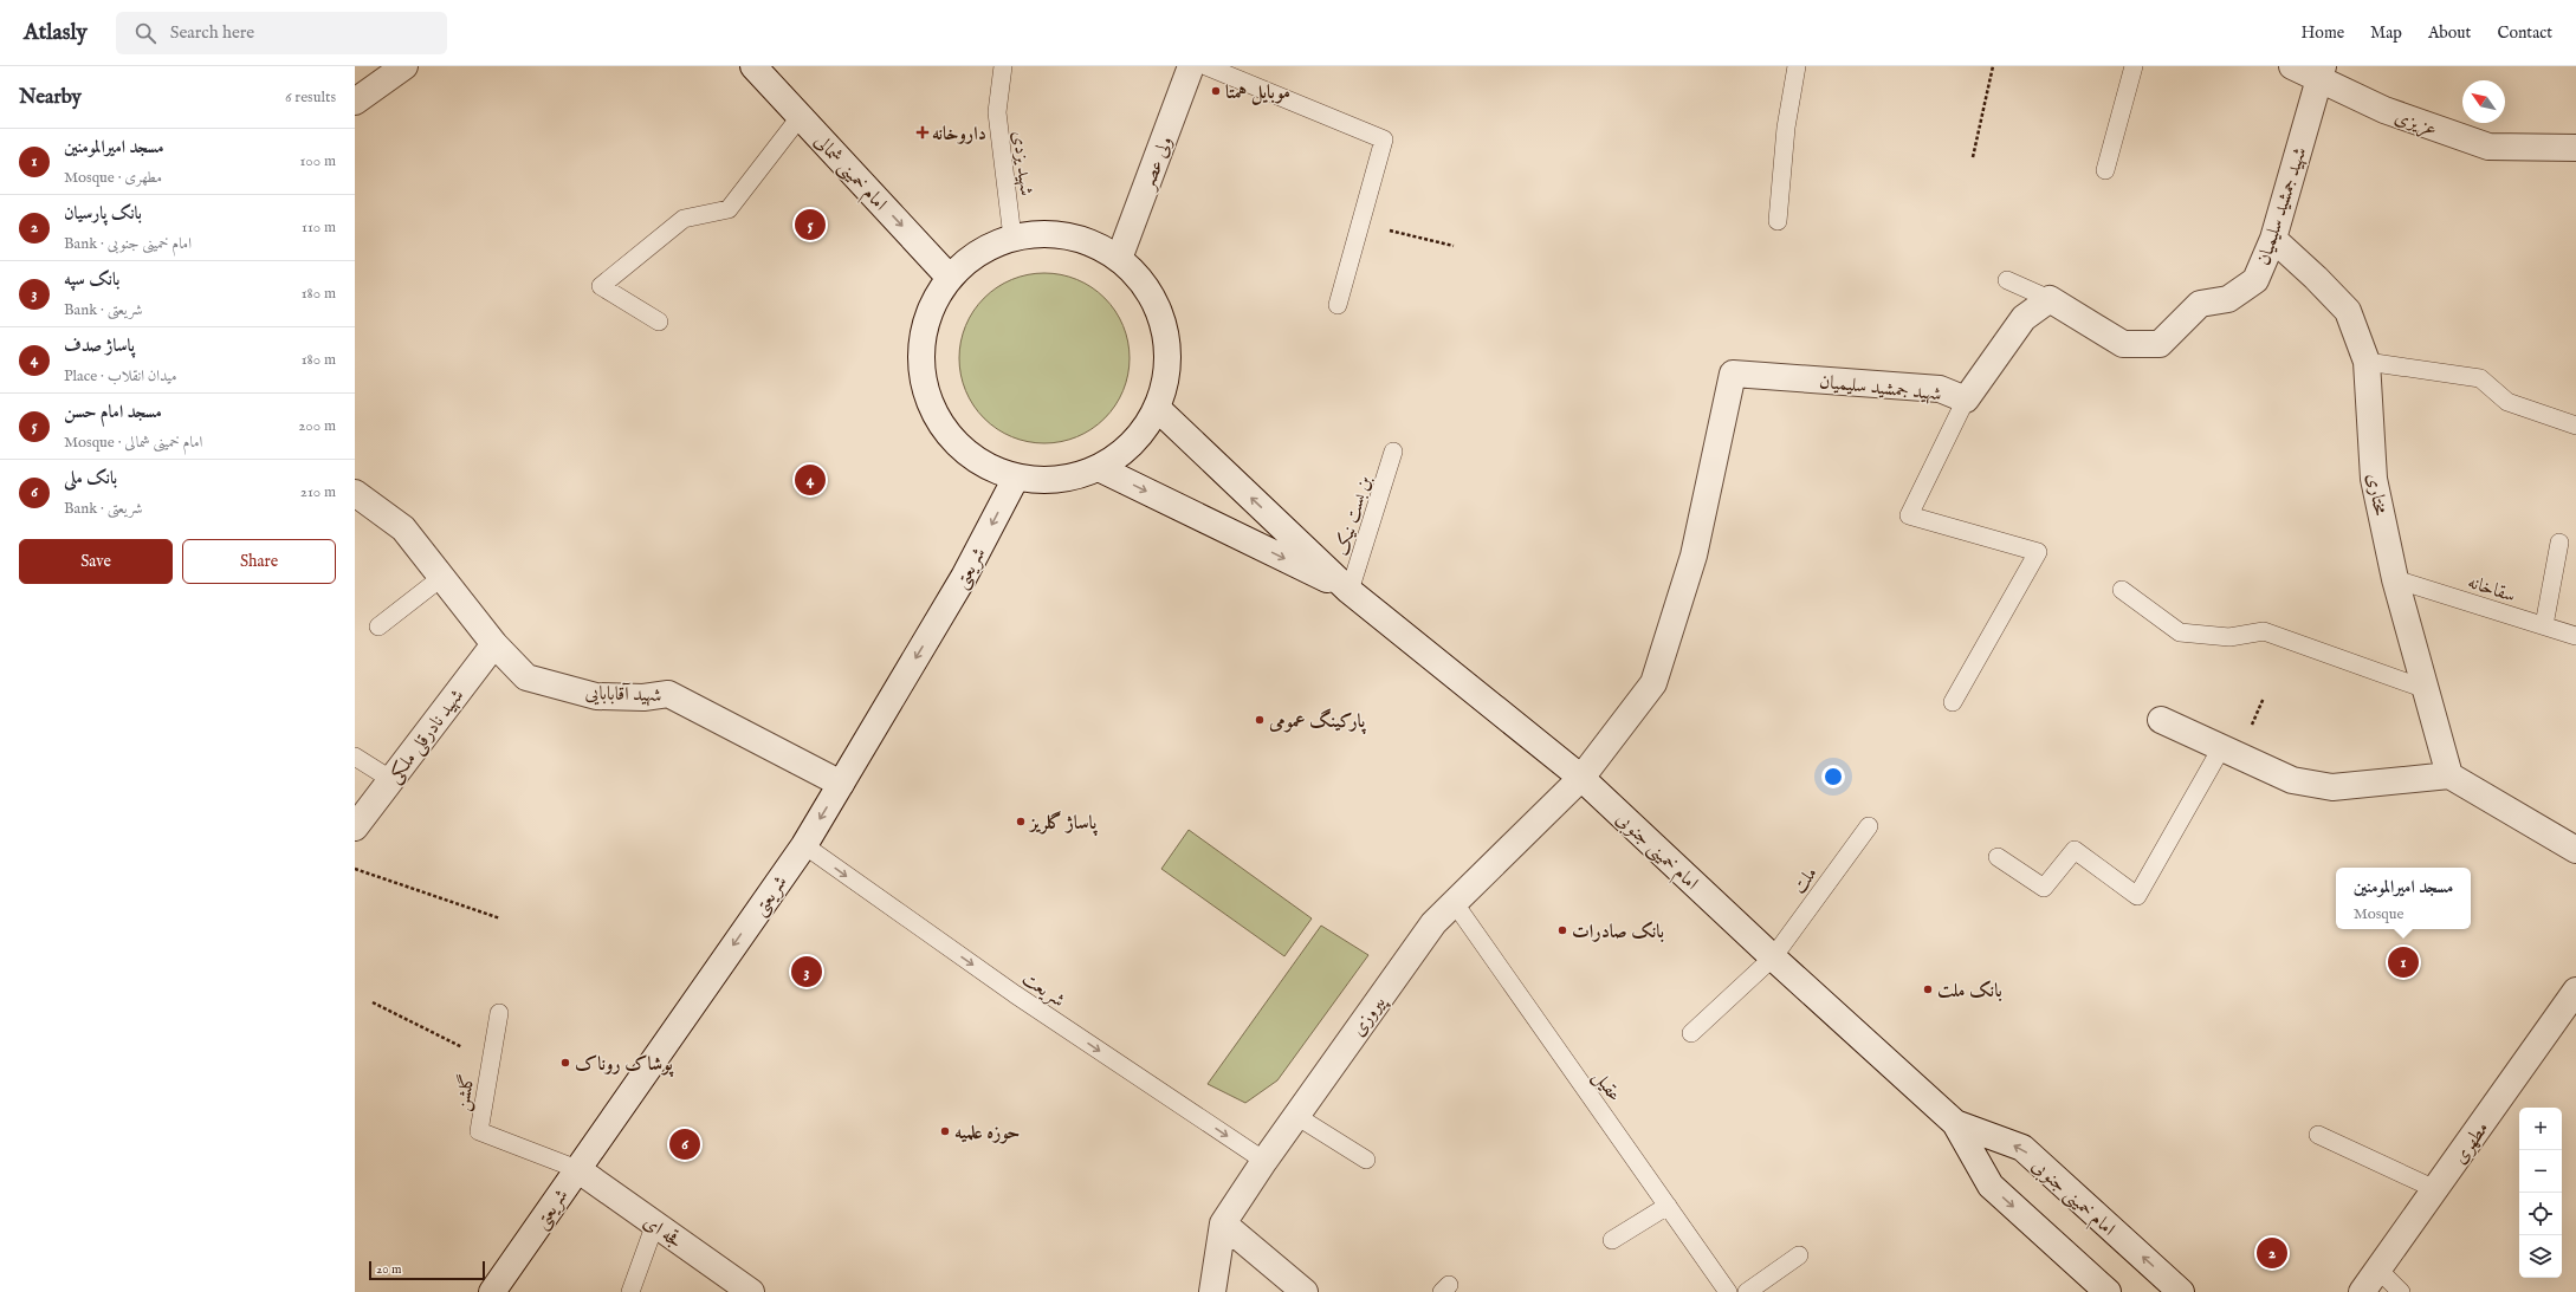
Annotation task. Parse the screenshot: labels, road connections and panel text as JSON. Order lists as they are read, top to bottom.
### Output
{
  "streets": {
    "street": [
      "عزیزی",
      "ولی عصر",
      "امام خمینی شمالی",
      "شهید جمشید سلیمیان",
      "مختاری",
      "شریعتی",
      "شهید آقابابایی",
      "شهید نادرقلی ملکی",
      "امام خمینی جنوبی",
      "پیروزی",
      "مطهری",
      "قجه ای"
    ],
    "lane": [
      "شهید یزدی",
      "بن بست نیک",
      "سقاخانه",
      "ملت",
      "شریعت",
      "عقیل",
      "گلشن"
    ]
  },
  "crossings": [
    ["عزیزی", "شهید جمشید سلیمیان"],
    ["شهید جمشید سلیمیان", "مختاری"],
    ["شهید جمشید سلیمیان", "امام خمینی جنوبی"],
    ["شهید جمشید سلیمیان", "پیروزی"],
    ["مختاری", "سقاخانه"],
    ["بن بست نیک", "امام خمینی جنوبی"],
    ["شریعتی", "شهید آقابابایی"],
    ["شریعتی", "شریعت"],
    ["شریعتی", "گلشن"],
    ["شریعتی", "قجه ای"],
    ["شهید آقابابایی", "شهید نادرقلی ملکی"],
    ["امام خمینی جنوبی", "ملت"],
    ["امام خمینی جنوبی", "پیروزی"],
    ["شریعت", "پیروزی"],
    ["پیروزی", "عقیل"],
    ["گلشن", "قجه ای"]
  ],
  "one_way": ["امام خمینی شمالی", "شریعتی", "شریعت"],
  "places": {
    "other": [
      "موبایل همتا",
      "پارکینگ عمومی",
      "پاساژ گلریز",
      "بانک صادرات",
      "بانک ملت",
      "پوشاک روناک",
      "حوزه علمیه"
    ],
    "health": ["داروخانه"]
  },
  "scale_bar": "20 m",
  "north": "top left",
  "page": {
    "header": "Atlasly",
    "search": "Search here",
    "nav": [
      "Home",
      "Map",
      "About",
      "Contact"
    ],
    "heading": ["Nearby", "6 results"],
    "list": [
      {
        "mark": "1",
        "name": "مسجد امیرالمومنین",
        "note": "Mosque · مطهری",
        "value": "100 m"
      },
      {
        "mark": "2",
        "name": "بانک پارسیان",
        "note": "Bank · امام خمینی جنوبی",
        "value": "110 m"
      },
      {
        "mark": "3",
        "name": "بانک سپه",
        "note": "Bank · شریعتی",
        "value": "180 m"
      },
      {
        "mark": "4",
        "name": "پاساژ صدف",
        "note": "Place · میدان انقلاب",
        "value": "180 m"
      },
      {
        "mark": "5",
        "name": "مسجد امام حسن",
        "note": "Mosque · امام خمینی شمالی",
        "value": "200 m"
      },
      {
        "mark": "6",
        "name": "بانک ملی",
        "note": "Bank · شریعتی",
        "value": "210 m"
      }
    ],
    "pins": [
      "5",
      "4",
      "1",
      "3",
      "6",
      "2"
    ],
    "buttons": ["Save", "Share"],
    "popup": ["مسجد امیرالمومنین", "Mosque"],
    "map_buttons": ["+", "−"],
    "scale": "20 m"
  }
}
